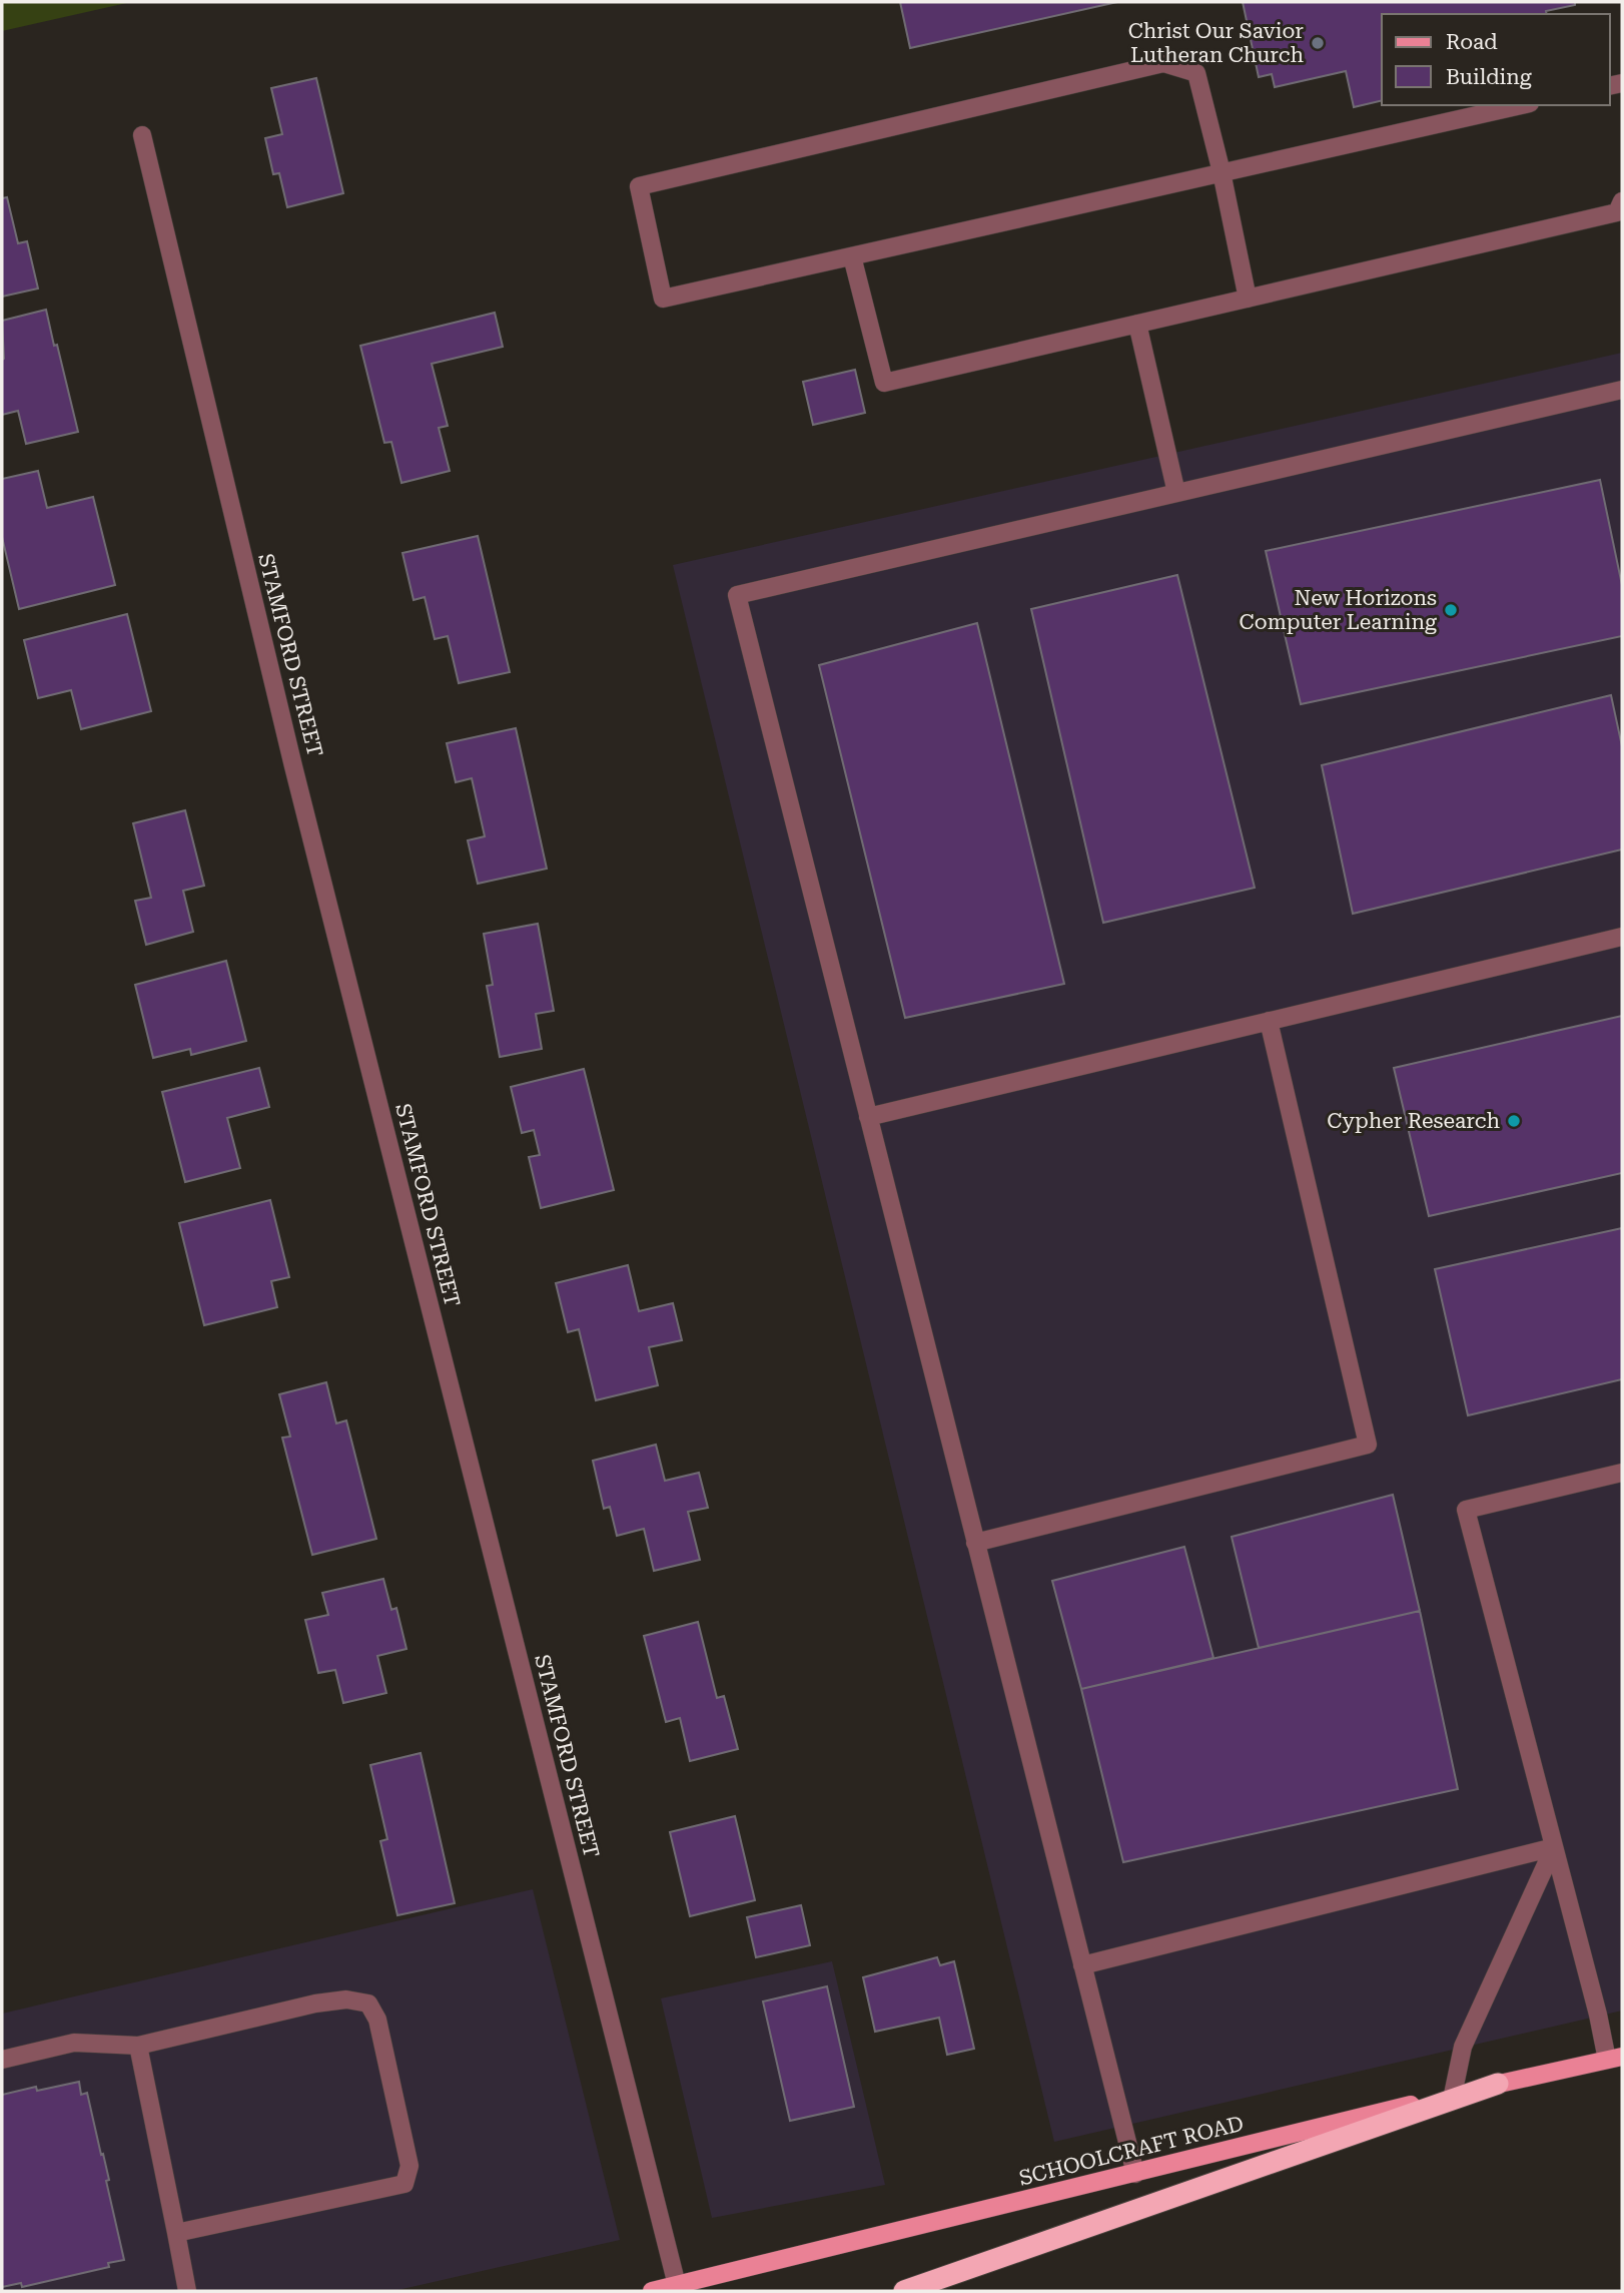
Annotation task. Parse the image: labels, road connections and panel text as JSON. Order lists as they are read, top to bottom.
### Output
{
  "streets": {
    "main road": ["SCHOOLCRAFT ROAD"],
    "street": ["STAMFORD STREET"]
  },
  "crossings": [
    ["STAMFORD STREET", "SCHOOLCRAFT ROAD"]
  ],
  "places": ["Christ Our Savior Lutheran Church", "New Horizons Computer Learning", "Cypher Research"],
  "legend": ["Road", "Building"]
}
